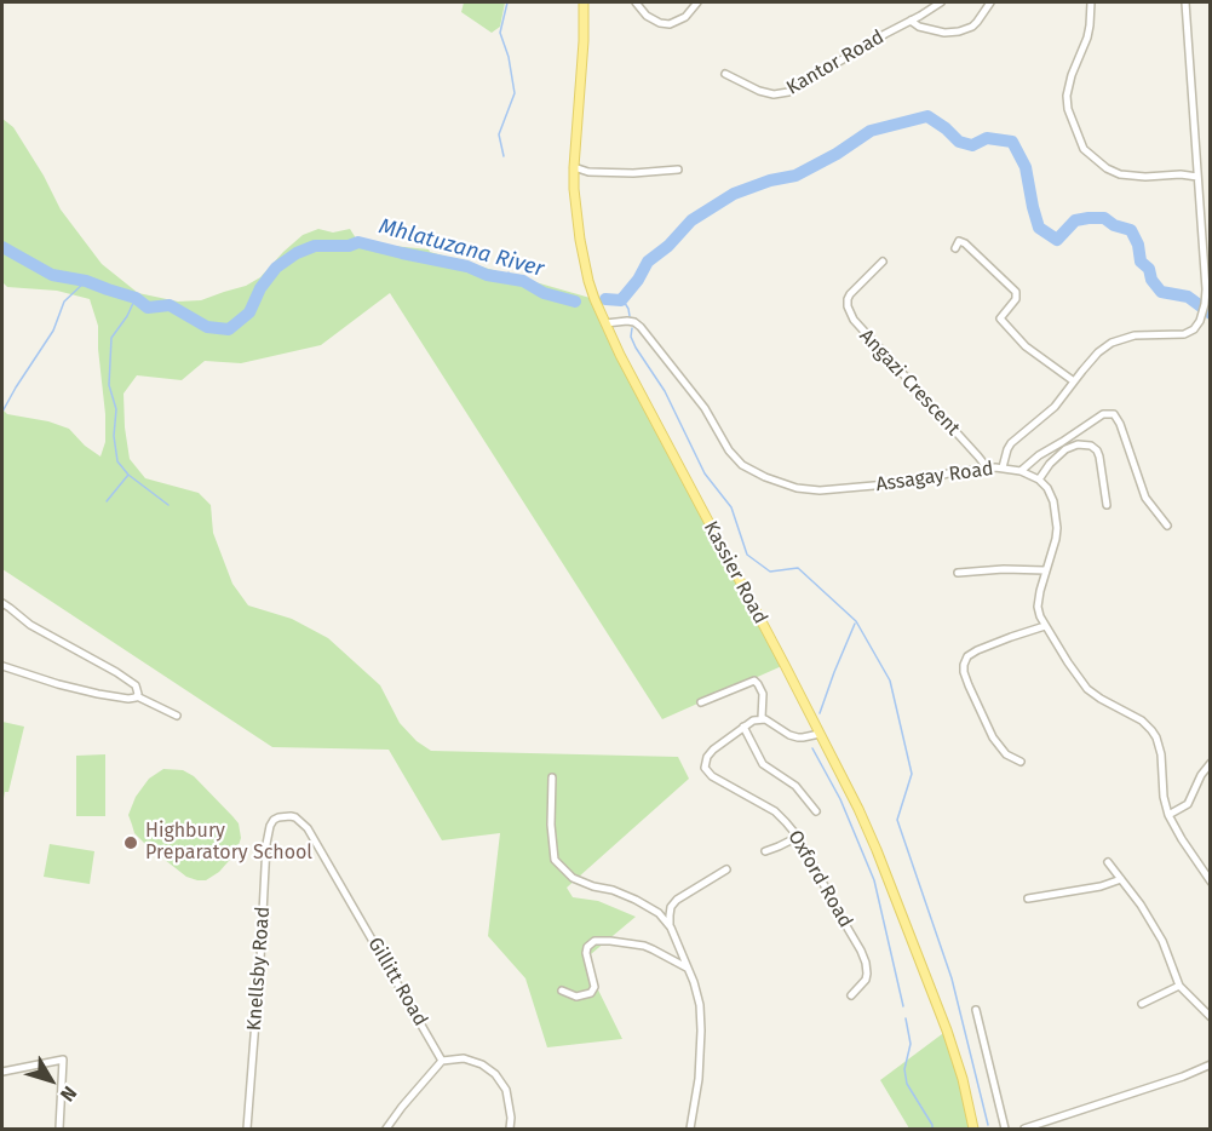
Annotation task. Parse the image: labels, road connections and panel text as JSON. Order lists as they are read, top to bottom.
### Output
{
  "streets": {
    "main road": ["Kassier Road"],
    "street": [
      "Kantor Road",
      "Angazi Crescent",
      "Assagay Road",
      "Oxford Road",
      "Knellsby Road",
      "Gillitt Road"
    ]
  },
  "crossings": [
    ["Angazi Crescent", "Assagay Road"],
    ["Assagay Road", "Kassier Road"],
    ["Knellsby Road", "Gillitt Road"]
  ],
  "water": ["Mhlatuzana River"],
  "places": ["Highbury Preparatory School"],
  "north": "bottom right"
}
